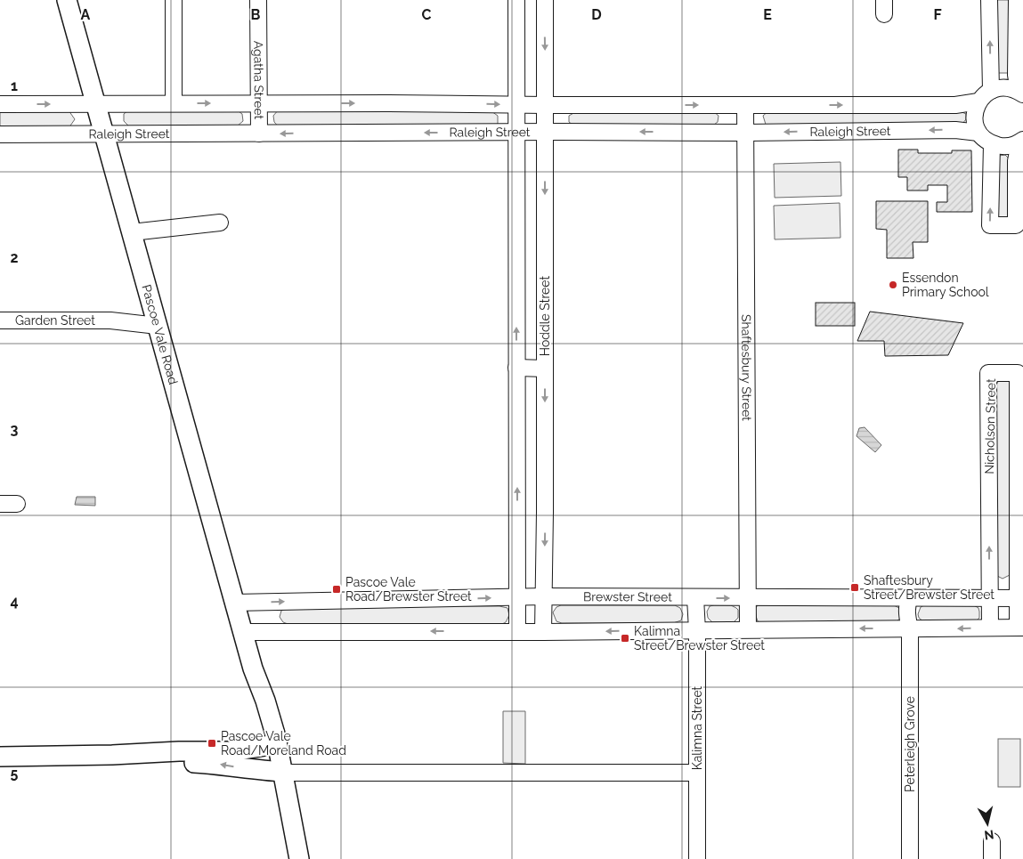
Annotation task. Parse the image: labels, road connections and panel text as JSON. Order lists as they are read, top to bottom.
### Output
{
  "streets": {
    "main road": ["Pascoe Vale Road"],
    "street": [
      "Agatha Street",
      "Raleigh Street",
      "Hoddle Street",
      "Garden Street",
      "Shaftesbury Street",
      "Nicholson Street",
      "Brewster Street",
      "Kalimna Street",
      "Peterleigh Grove"
    ]
  },
  "crossings": [
    ["Agatha Street", "Raleigh Street"],
    ["Raleigh Street", "Hoddle Street"],
    ["Raleigh Street", "Pascoe Vale Road"],
    ["Raleigh Street", "Shaftesbury Street"],
    ["Hoddle Street", "Brewster Street"],
    ["Garden Street", "Pascoe Vale Road"],
    ["Pascoe Vale Road", "Brewster Street"],
    ["Shaftesbury Street", "Brewster Street"],
    ["Nicholson Street", "Brewster Street"],
    ["Brewster Street", "Kalimna Street"],
    ["Brewster Street", "Peterleigh Grove"]
  ],
  "places": {
    "other": ["Essendon Primary School"],
    "transit": [
      "Shaftesbury Street/Brewster Street",
      "Pascoe Vale Road/Brewster Street",
      "Kalimna Street/Brewster Street",
      "Pascoe Vale Road/Moreland Road"
    ]
  },
  "north": "bottom",
  "grid": {
    "columns": [
      "A",
      "B",
      "C",
      "D",
      "E",
      "F"
    ],
    "rows": [
      "1",
      "2",
      "3",
      "4",
      "5"
    ]
  }
}
